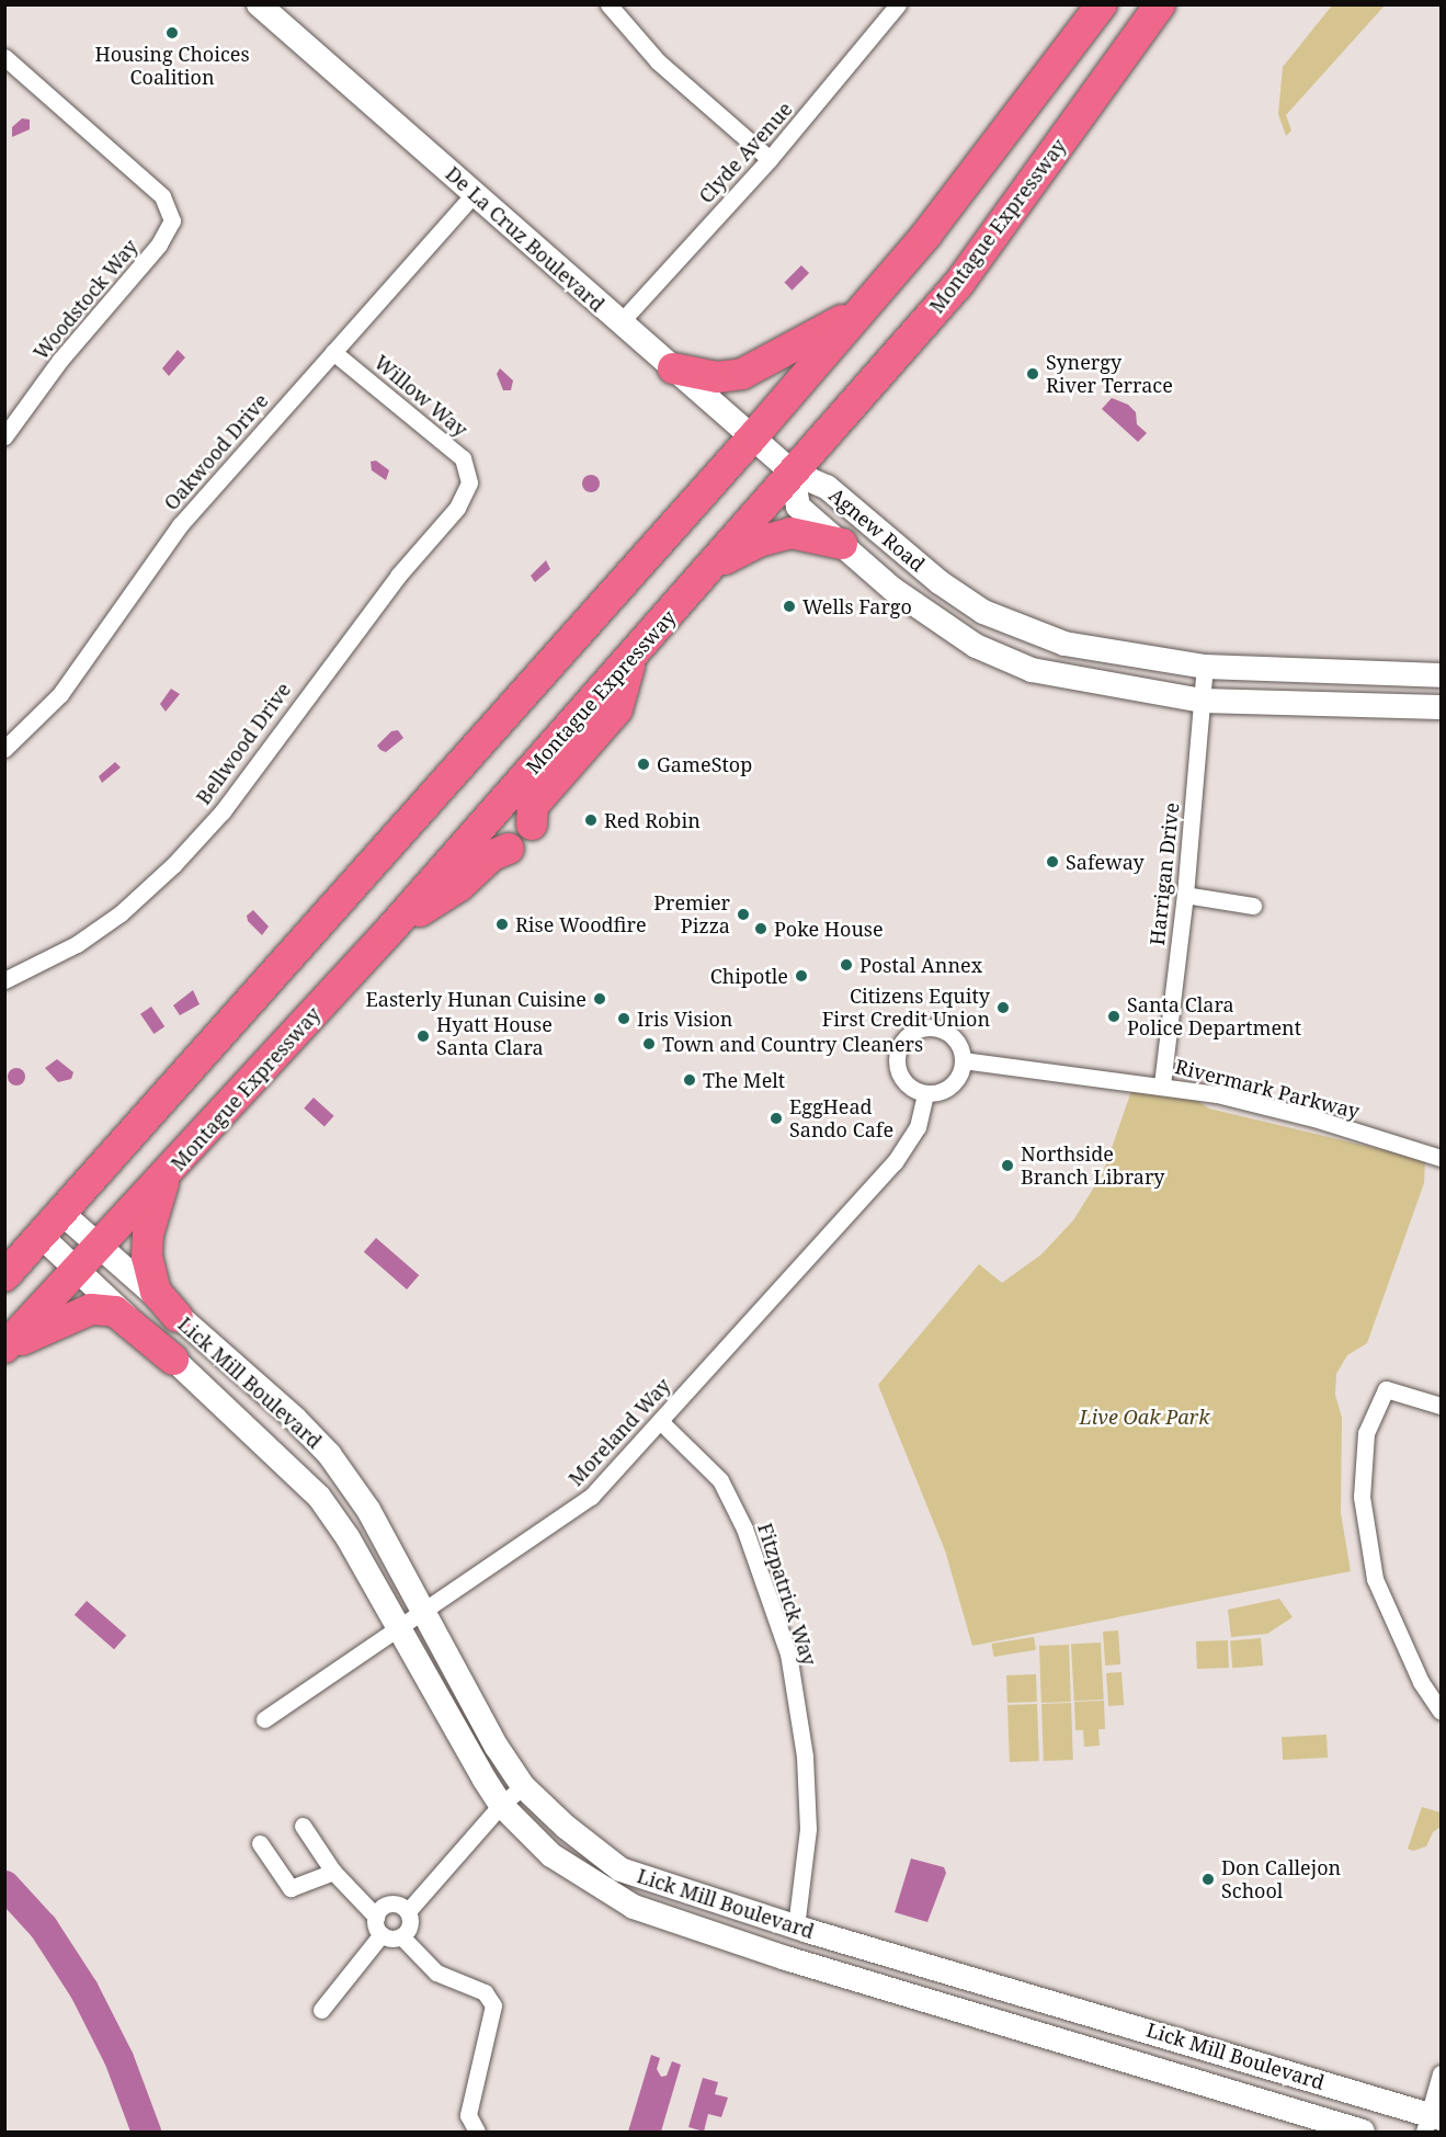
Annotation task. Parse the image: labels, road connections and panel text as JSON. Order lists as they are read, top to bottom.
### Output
{
  "streets": {
    "highway": ["Montague Expressway"],
    "main road": ["De La Cruz Boulevard", "Agnew Road", "Lick Mill Boulevard"],
    "street": [
      "Clyde Avenue",
      "Woodstock Way",
      "Willow Way",
      "Oakwood Drive",
      "Bellwood Drive",
      "Harrigan Drive",
      "Rivermark Parkway",
      "Moreland Way",
      "Fitzpatrick Way"
    ]
  },
  "crossings": [
    ["Clyde Avenue", "De La Cruz Boulevard"],
    ["Montague Expressway", "De La Cruz Boulevard"],
    ["Montague Expressway", "Agnew Road"],
    ["Montague Expressway", "Lick Mill Boulevard"],
    ["De La Cruz Boulevard", "Oakwood Drive"],
    ["De La Cruz Boulevard", "Agnew Road"],
    ["Willow Way", "Oakwood Drive"],
    ["Willow Way", "Bellwood Drive"],
    ["Agnew Road", "Harrigan Drive"],
    ["Harrigan Drive", "Rivermark Parkway"],
    ["Rivermark Parkway", "Moreland Way"],
    ["Lick Mill Boulevard", "Moreland Way"],
    ["Lick Mill Boulevard", "Fitzpatrick Way"],
    ["Moreland Way", "Fitzpatrick Way"]
  ],
  "parks": ["Live Oak Park"],
  "places": [
    "Housing Choices Coalition",
    "Synergy River Terrace",
    "Wells Fargo",
    "GameStop",
    "Red Robin",
    "Safeway",
    "Premier Pizza",
    "Rise Woodfire",
    "Poke House",
    "Postal Annex",
    "Chipotle",
    "Easterly Hunan Cuisine",
    "Citizens Equity First Credit Union",
    "Santa Clara Police Department",
    "Iris Vision",
    "Hyatt House Santa Clara",
    "Town and Country Cleaners",
    "The Melt",
    "EggHead Sando Cafe",
    "Northside Branch Library",
    "Don Callejon School"
  ]
}
